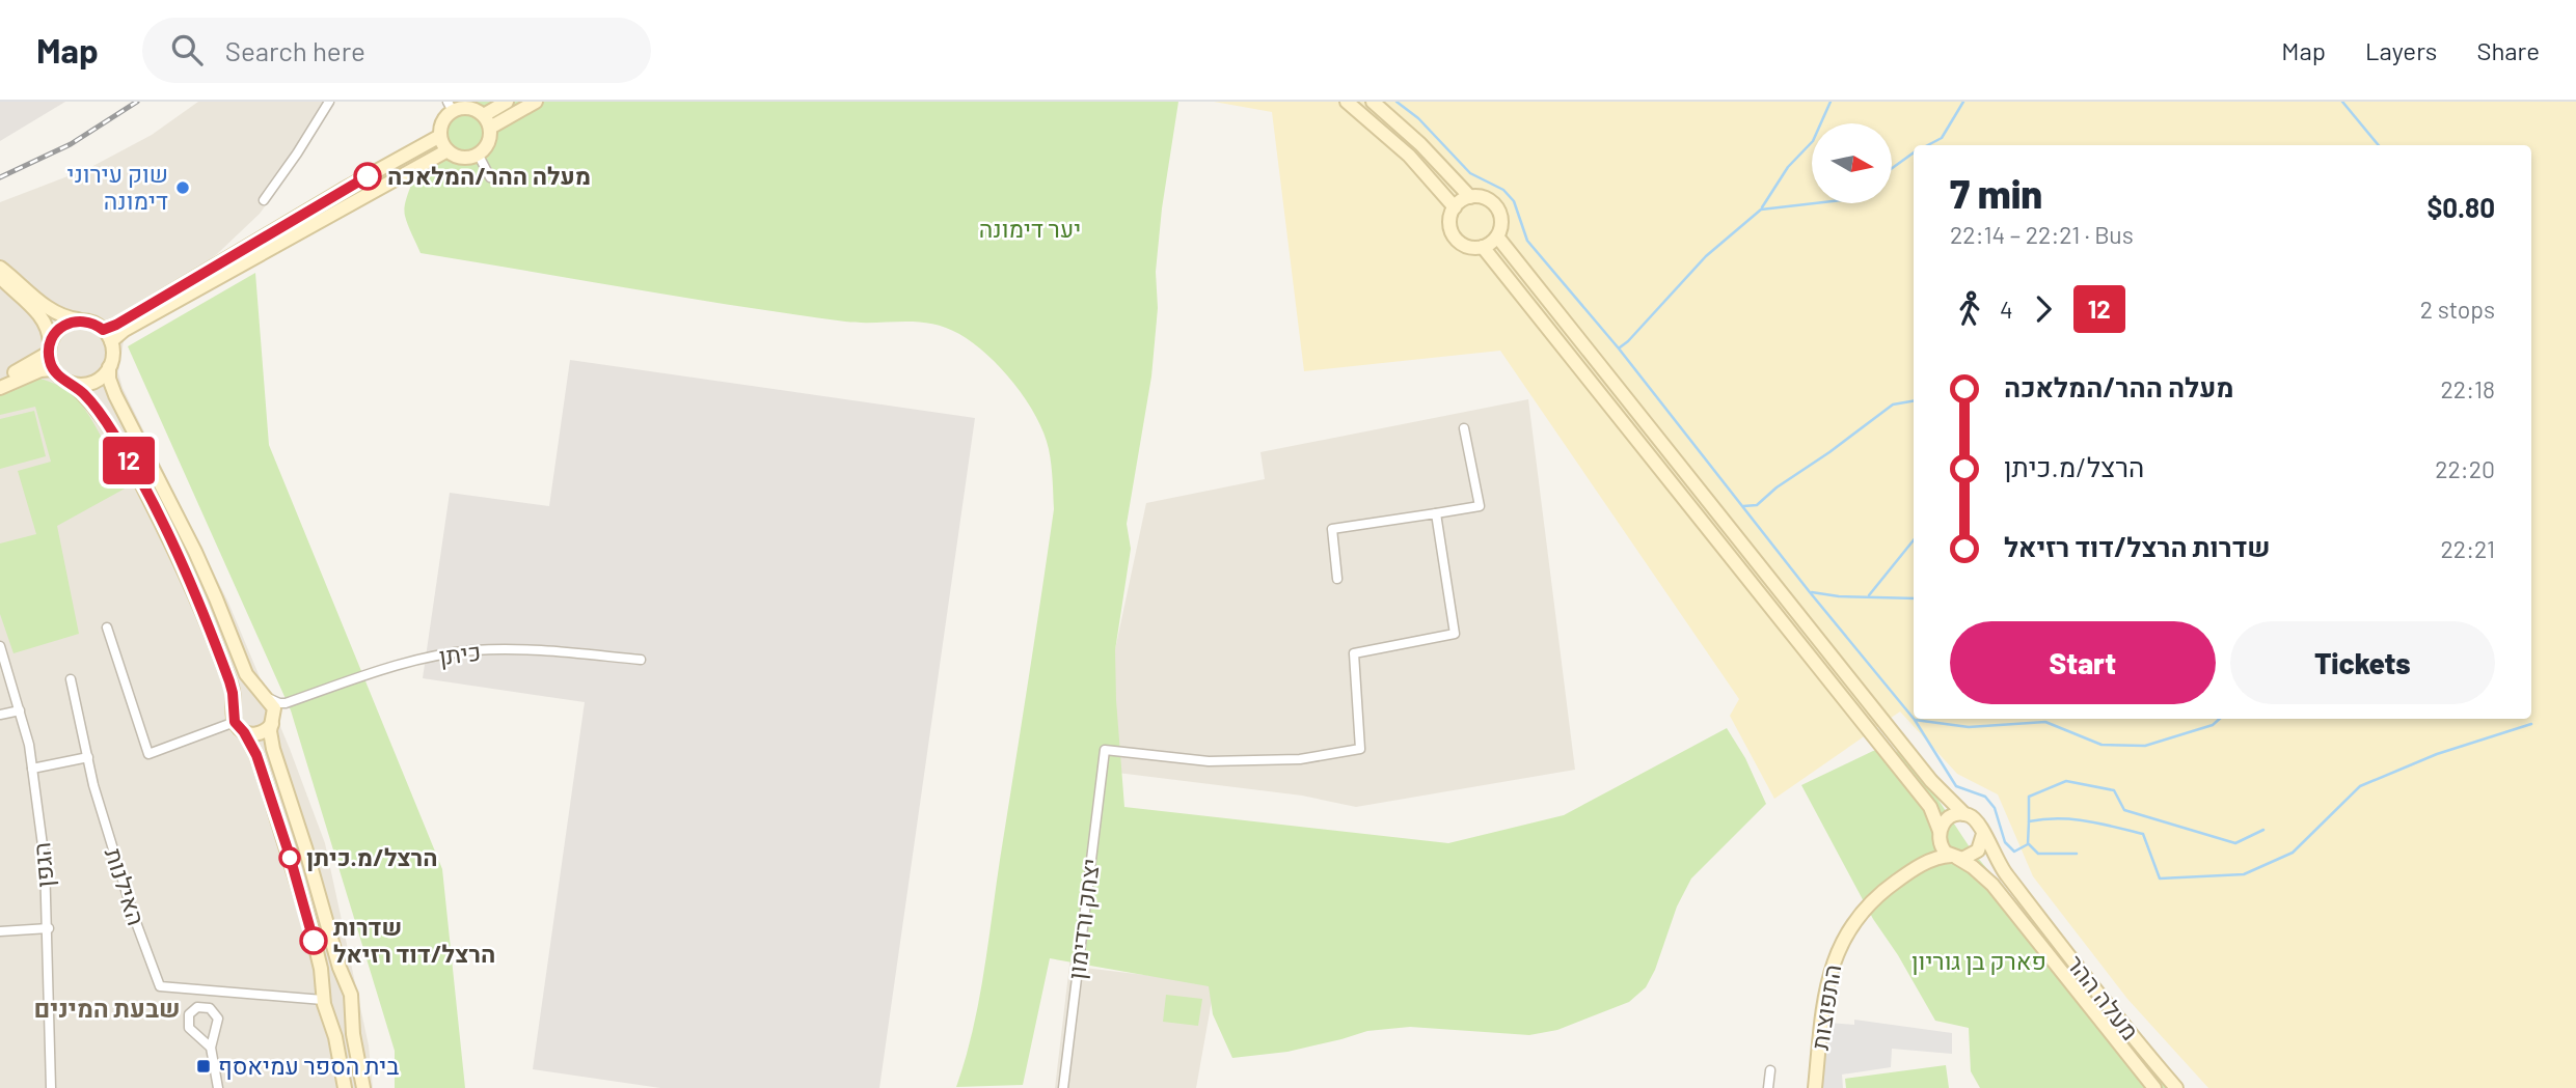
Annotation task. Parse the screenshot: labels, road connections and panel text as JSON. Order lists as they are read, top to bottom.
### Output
{
  "streets": {
    "main road": ["מעלה ההר", "התפוצות"],
    "street": [
      "כיתן",
      "הגפן",
      "האילנות",
      "יצחק ורדימון"
    ]
  },
  "crossings": [
    ["מעלה ההר", "התפוצות"]
  ],
  "districts": ["שבעת המינים"],
  "parks": ["יער דימונה", "פארק בן גוריון"],
  "places": {
    "other": [
      "מעלה ההר/המלאכה",
      "שוק עירוני דימונה",
      "הרצל/מ.כיתן",
      "שדרות הרצל/דוד רזיאל"
    ],
    "transit": ["בית הספר עמיאסף"]
  },
  "lines": ["bus line 12"],
  "north": "right",
  "page": {
    "header": "Map",
    "search": "Search here",
    "nav": ["Map", "Layers", "Share"],
    "on_map": "12",
    "heading": ["7 min", "22:14 – 22:21 · Bus", "$0.80"],
    "legs": ["4", "12", "2 stops"],
    "list": [
      {
        "name": "מעלה ההר/המלאכה",
        "value": "22:18"
      },
      {
        "name": "הרצל/מ.כיתן",
        "value": "22:20"
      },
      {
        "name": "שדרות הרצל/דוד רזיאל",
        "value": "22:21"
      }
    ],
    "buttons": ["Start", "Tickets"]
  }
}
